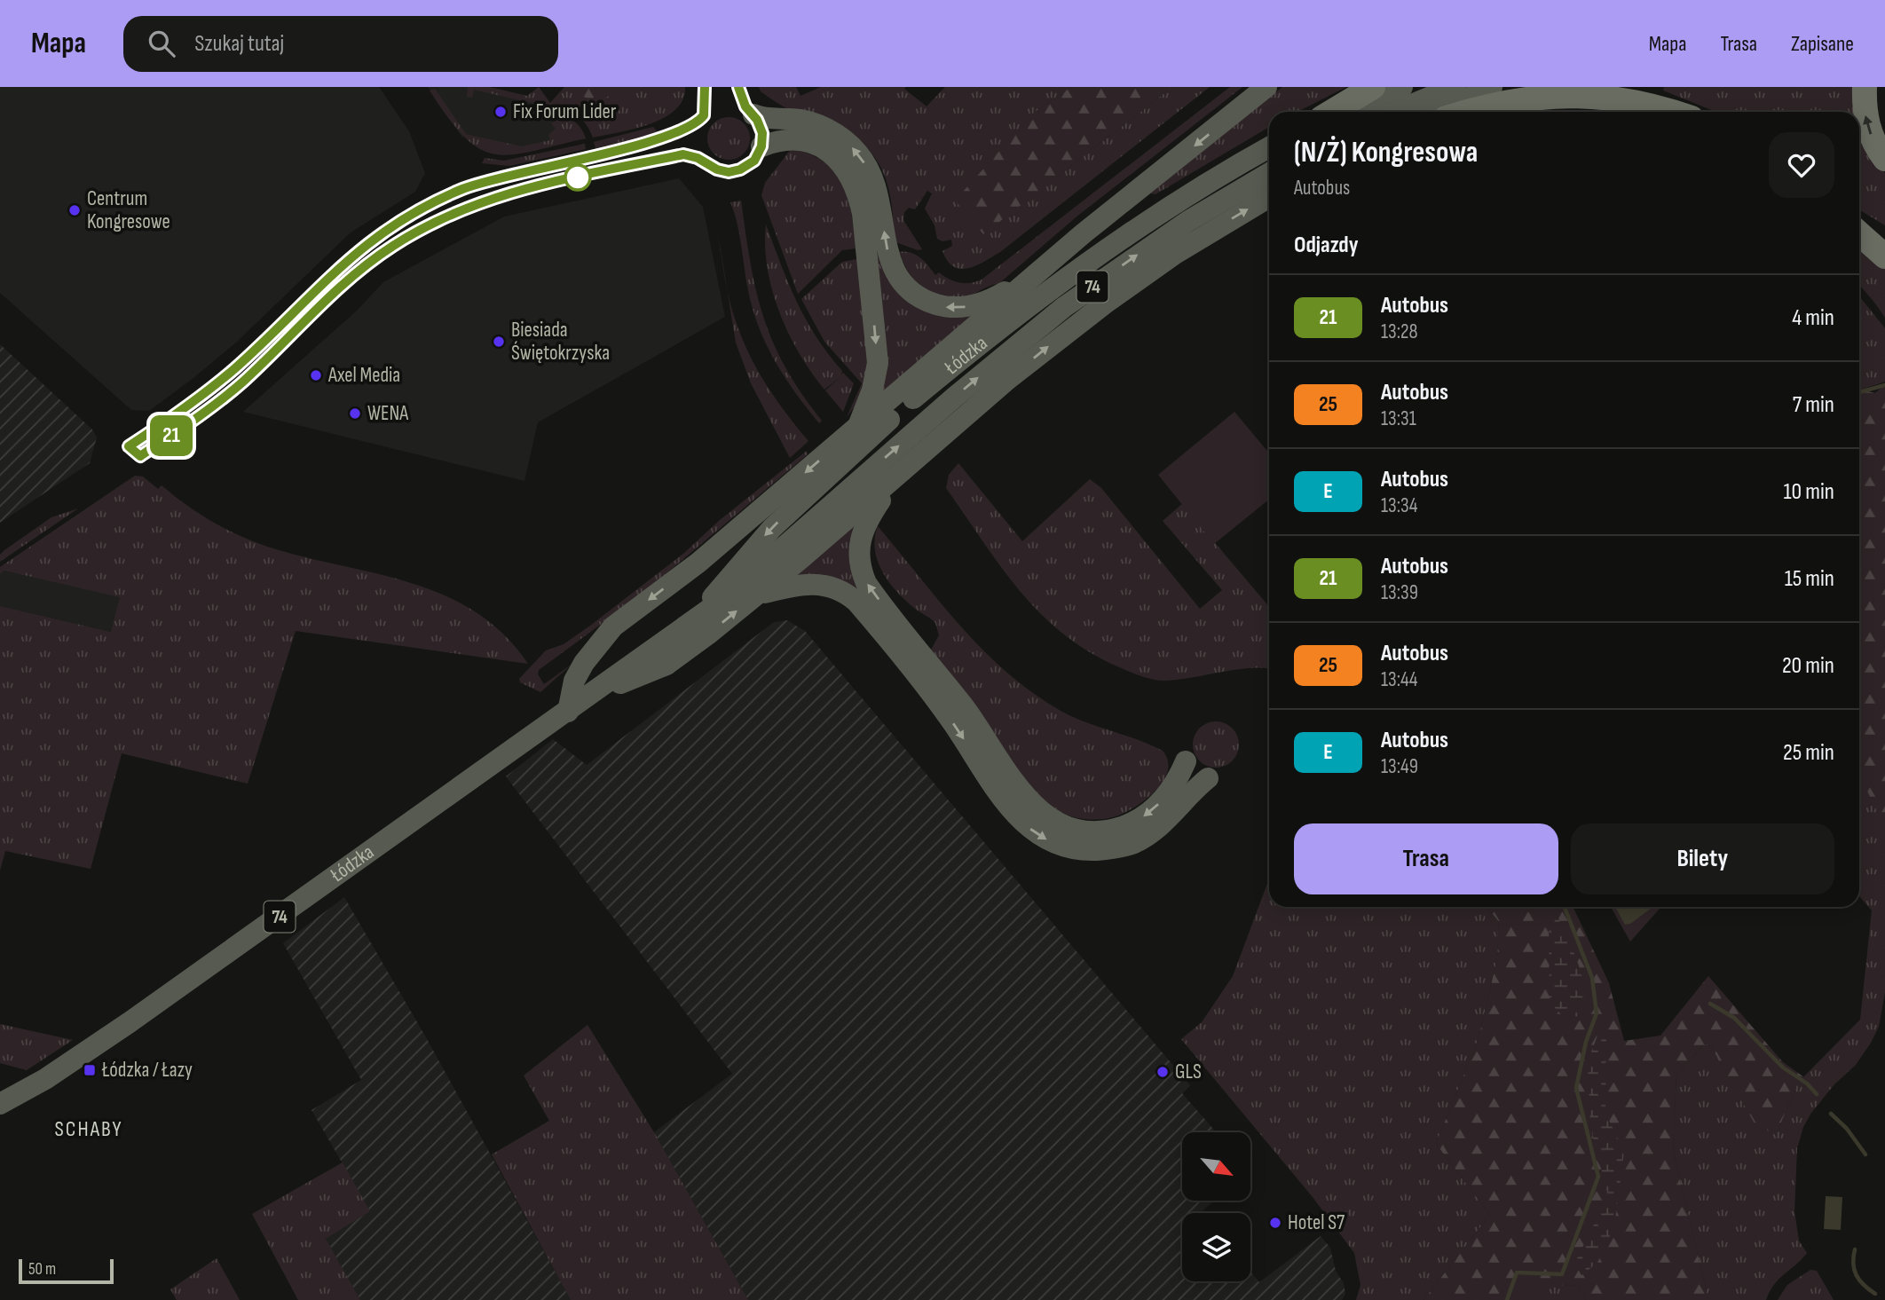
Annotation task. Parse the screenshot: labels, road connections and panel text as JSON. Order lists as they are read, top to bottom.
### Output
{
  "streets": {
    "main road": ["74", "Łódzka"]
  },
  "districts": ["SCHABY"],
  "places": {
    "other": [
      "Fix Forum Lider",
      "Centrum Kongresowe",
      "Biesiada Świętokrzyska",
      "Axel Media",
      "WENA",
      "GLS",
      "Hotel S7"
    ],
    "transit": ["Łódzka / Łazy"]
  },
  "lines": ["bus line 21"],
  "scale_bar": "50 m",
  "north": "bottom right",
  "page": {
    "header": "Mapa",
    "search": "Szukaj tutaj",
    "nav": ["Mapa", "Trasa", "Zapisane"],
    "on_map": "21",
    "heading": [
      ["(N/Ż) Kongresowa", "Autobus"],
      "Odjazdy"
    ],
    "list": [
      {
        "mark": "21",
        "name": "Autobus",
        "note": "13:28",
        "value": "4 min"
      },
      {
        "mark": "25",
        "name": "Autobus",
        "note": "13:31",
        "value": "7 min"
      },
      {
        "mark": "E",
        "name": "Autobus",
        "note": "13:34",
        "value": "10 min"
      },
      {
        "mark": "21",
        "name": "Autobus",
        "note": "13:39",
        "value": "15 min"
      },
      {
        "mark": "25",
        "name": "Autobus",
        "note": "13:44",
        "value": "20 min"
      },
      {
        "mark": "E",
        "name": "Autobus",
        "note": "13:49",
        "value": "25 min"
      }
    ],
    "buttons": ["Trasa", "Bilety"],
    "scale": "50 m"
  }
}
